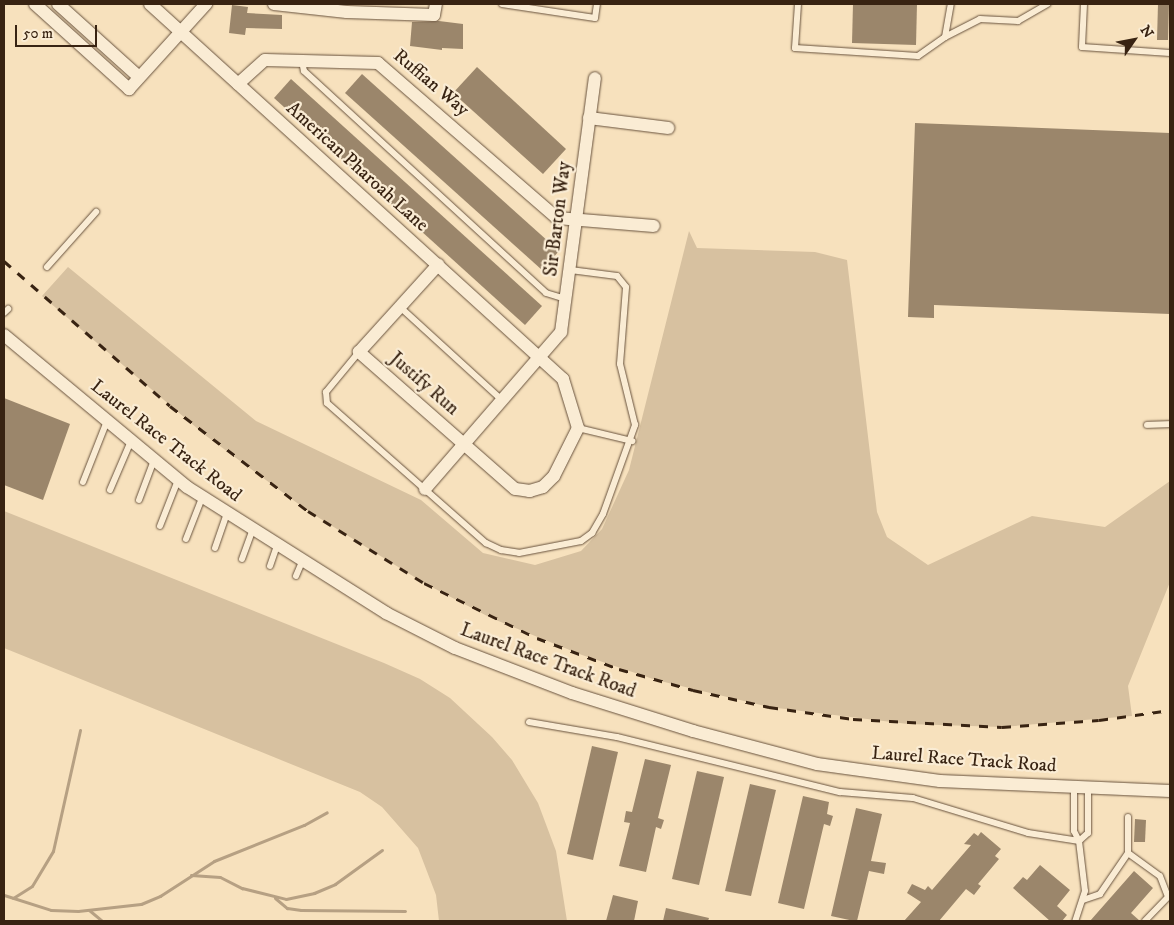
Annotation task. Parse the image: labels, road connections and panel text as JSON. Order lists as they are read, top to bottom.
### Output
{
  "streets": {
    "street": [
      "Ruffian Way",
      "American Pharoah Lane",
      "Sir Barton Way",
      "Justify Run",
      "Laurel Race Track Road"
    ]
  },
  "crossings": [
    ["Ruffian Way", "American Pharoah Lane"],
    ["Ruffian Way", "Sir Barton Way"],
    ["American Pharoah Lane", "Sir Barton Way"],
    ["American Pharoah Lane", "Justify Run"],
    ["Sir Barton Way", "Justify Run"]
  ],
  "scale_bar": "50 m",
  "north": "top right"
}
